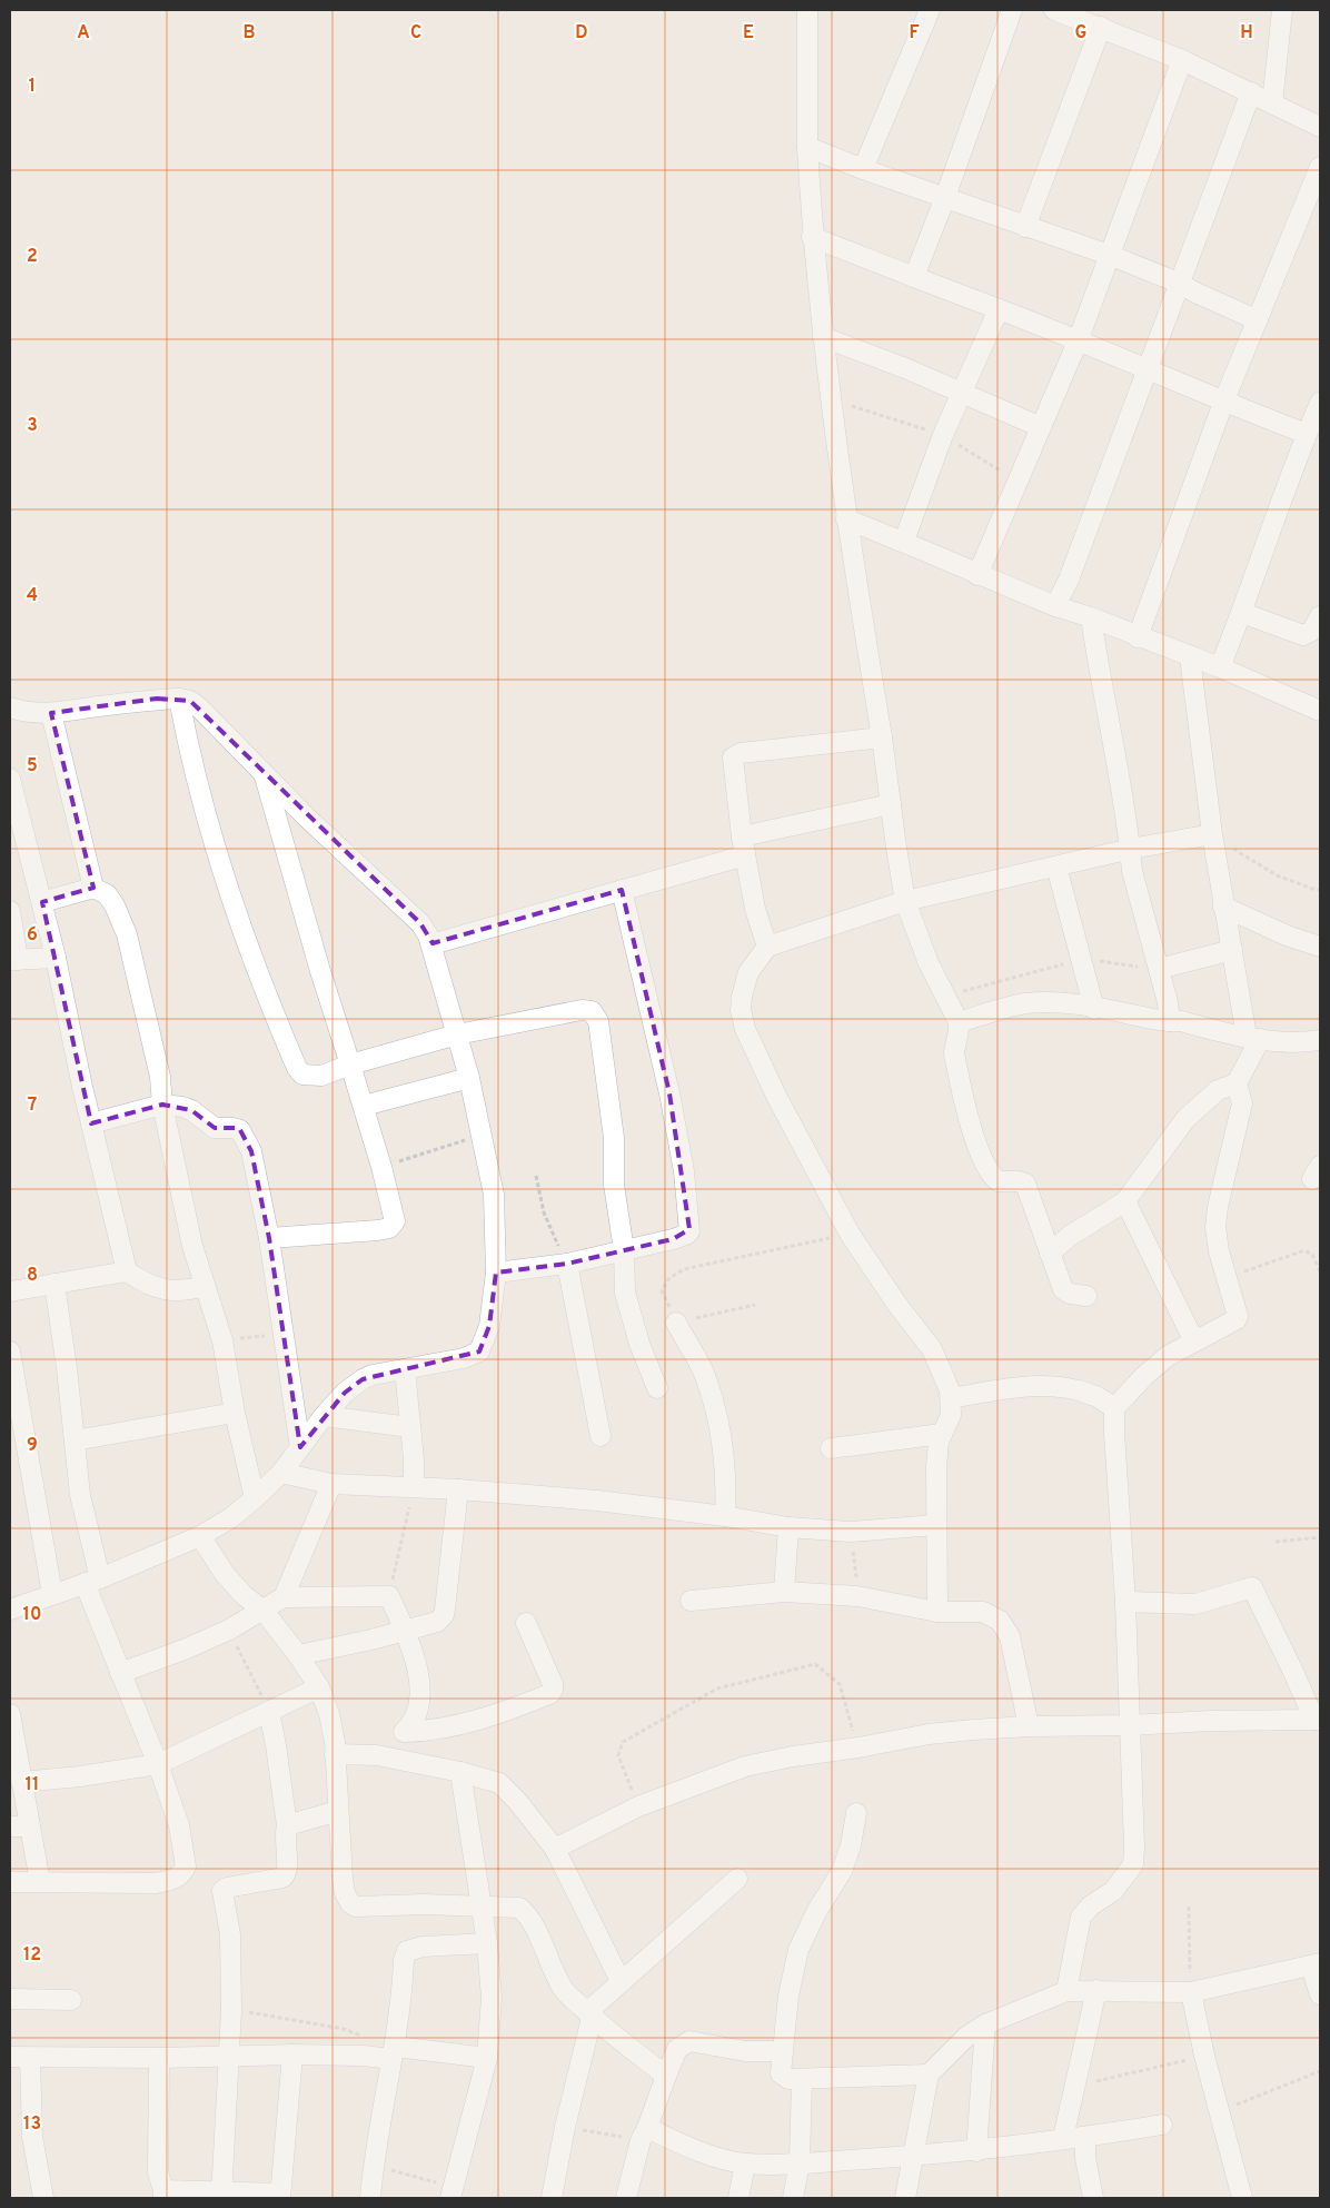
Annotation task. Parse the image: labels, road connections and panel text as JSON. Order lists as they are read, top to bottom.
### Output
{
  "grid": {
    "columns": [
      "A",
      "B",
      "C",
      "D",
      "E",
      "F",
      "G",
      "H"
    ],
    "rows": [
      "1",
      "2",
      "3",
      "4",
      "5",
      "6",
      "7",
      "8",
      "9",
      "10",
      "11",
      "12",
      "13"
    ]
  }
}
